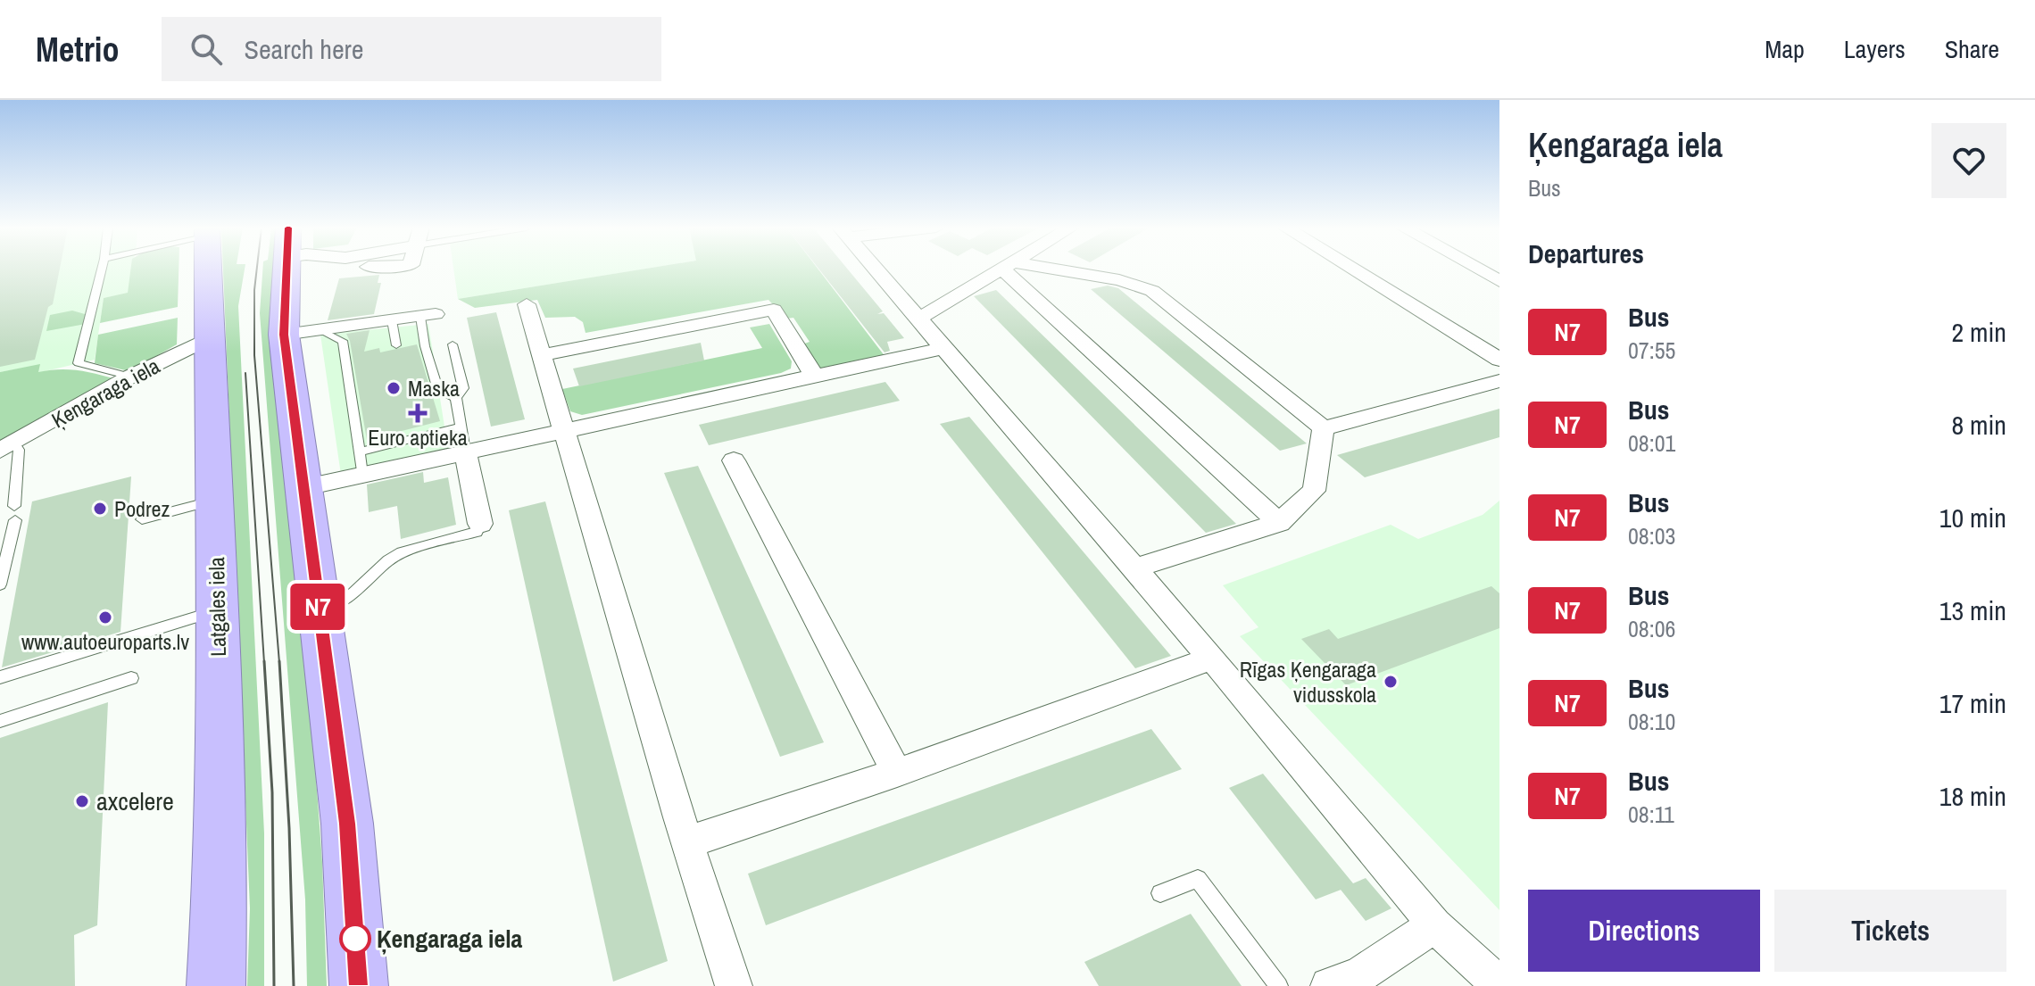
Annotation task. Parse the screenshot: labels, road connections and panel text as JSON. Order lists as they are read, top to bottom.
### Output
{
  "streets": {
    "highway": ["Latgales iela"],
    "street": ["Ķengaraga iela"]
  },
  "crossings": [
    ["Ķengaraga iela", "Latgales iela"]
  ],
  "places": {
    "other": [
      "Maska",
      "Podrez",
      "www.autoeuroparts.lv",
      "Rīgas Ķengaraga vidusskola",
      "axcelere",
      "Ķengaraga iela"
    ],
    "health": ["Euro aptieka"]
  },
  "lines": ["bus line N7"],
  "page": {
    "header": "Metrio",
    "search": "Search here",
    "nav": ["Map", "Layers", "Share"],
    "on_map": "N7",
    "heading": [
      ["Ķengaraga iela", "Bus"],
      "Departures"
    ],
    "list": [
      {
        "mark": "N7",
        "name": "Bus",
        "note": "07:55",
        "value": "2 min"
      },
      {
        "mark": "N7",
        "name": "Bus",
        "note": "08:01",
        "value": "8 min"
      },
      {
        "mark": "N7",
        "name": "Bus",
        "note": "08:03",
        "value": "10 min"
      },
      {
        "mark": "N7",
        "name": "Bus",
        "note": "08:06",
        "value": "13 min"
      },
      {
        "mark": "N7",
        "name": "Bus",
        "note": "08:10",
        "value": "17 min"
      },
      {
        "mark": "N7",
        "name": "Bus",
        "note": "08:11",
        "value": "18 min"
      }
    ],
    "buttons": ["Directions", "Tickets"]
  }
}
